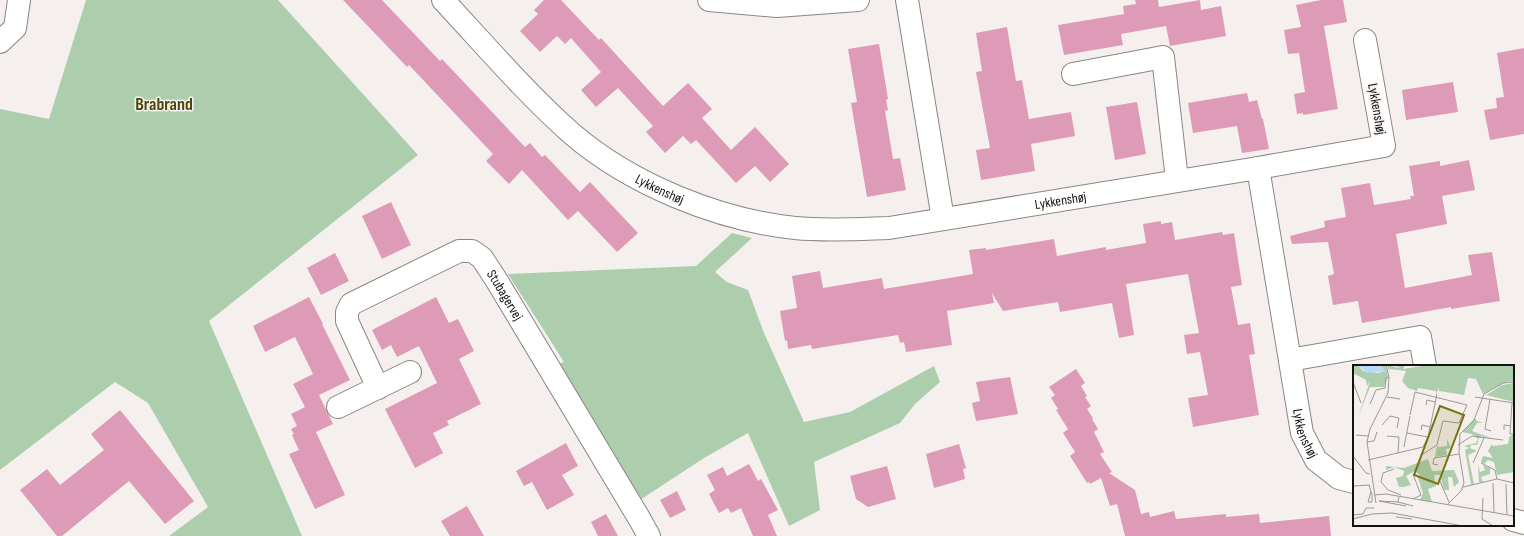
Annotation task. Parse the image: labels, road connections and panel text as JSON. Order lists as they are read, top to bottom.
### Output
{
  "streets": {
    "street": ["Lykkenshøj", "Stubagervej"]
  },
  "districts": ["Brabrand"]
}
